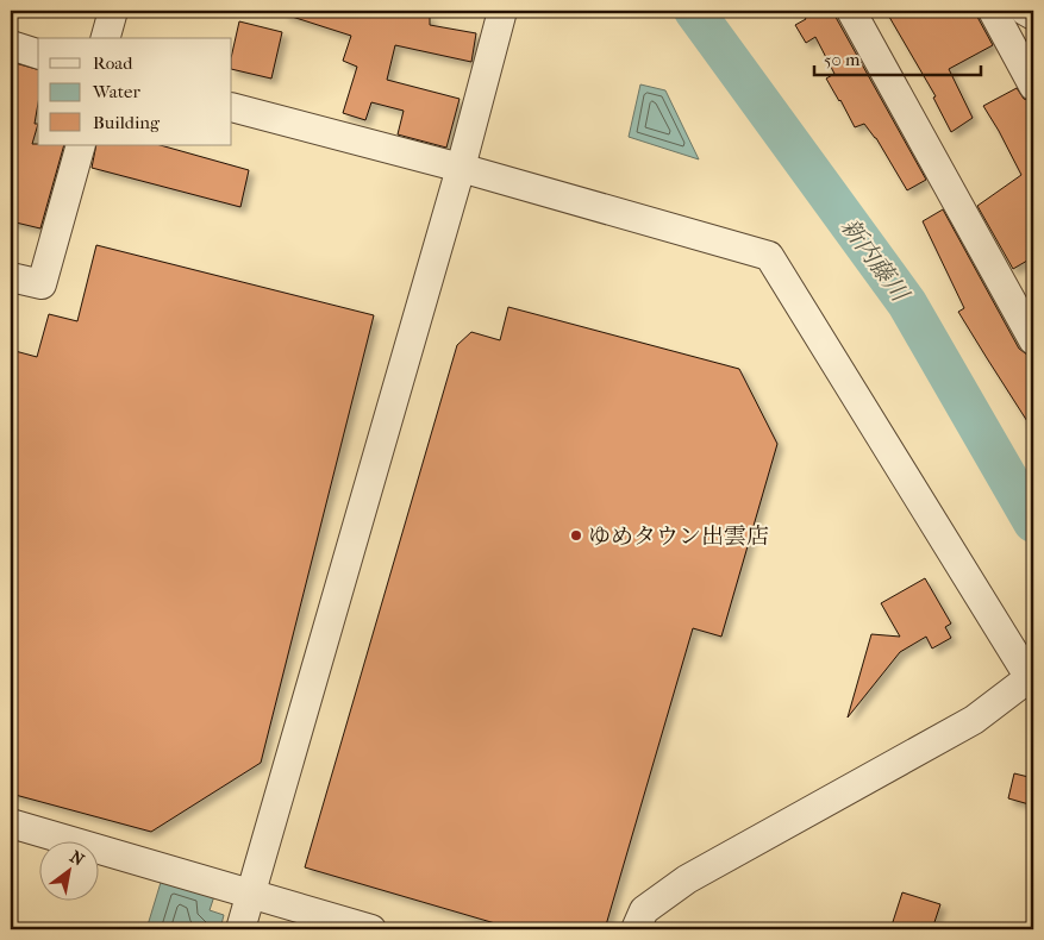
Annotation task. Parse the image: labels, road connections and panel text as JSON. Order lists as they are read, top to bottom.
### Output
{
  "water": ["新内藤川"],
  "places": ["ゆめタウン出雲店"],
  "legend": ["Road", "Water", "Building"],
  "scale_bar": "50 m",
  "north": "top right"
}
